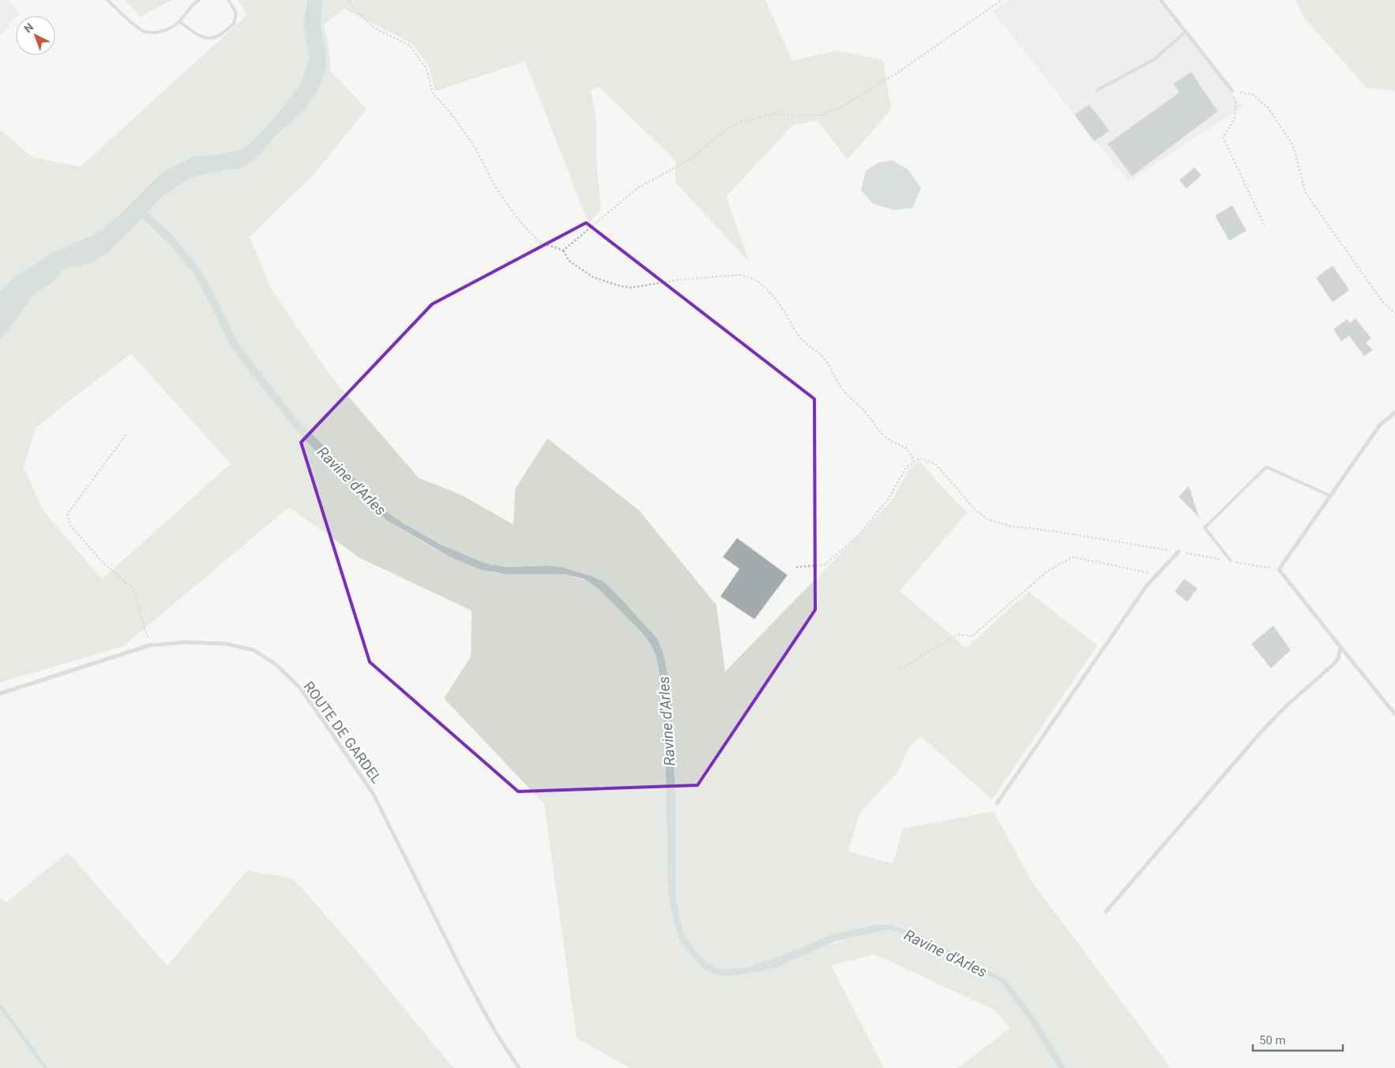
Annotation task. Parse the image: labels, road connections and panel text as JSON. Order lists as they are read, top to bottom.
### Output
{
  "streets": {
    "street": ["ROUTE DE GARDEL"]
  },
  "water": ["Ravine d'Arles"],
  "scale_bar": "50 m",
  "north": "top left"
}
